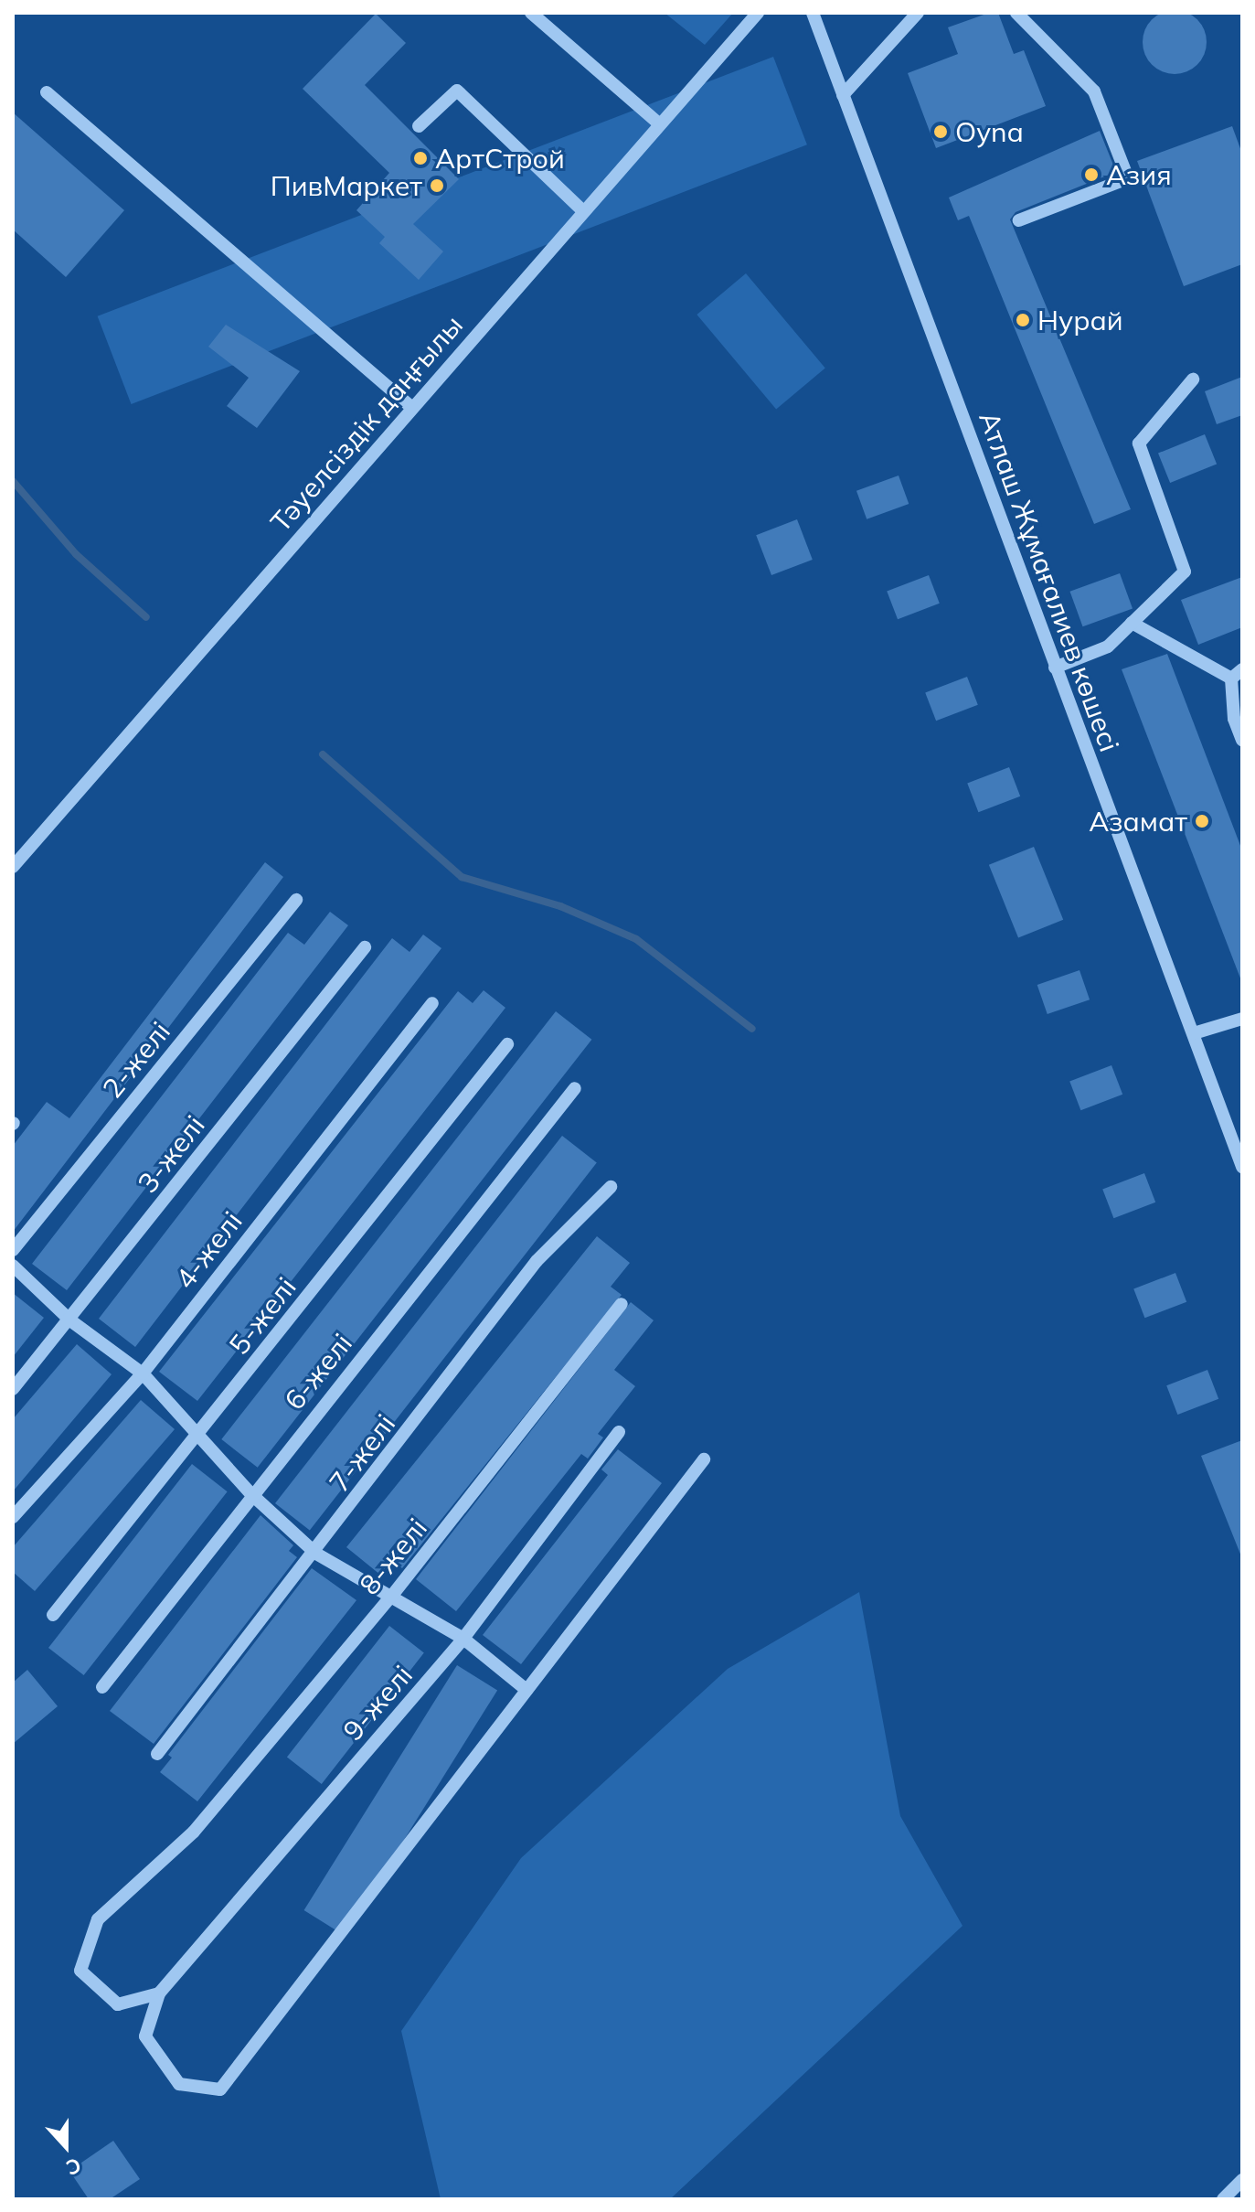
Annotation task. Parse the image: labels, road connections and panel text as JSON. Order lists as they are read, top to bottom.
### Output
{
  "streets": {
    "street": [
      "Тәуелсіздік даңғылы",
      "Атлаш Жұмағалиев көшесі",
      "2-желі",
      "3-желі",
      "4-желі",
      "5-желі",
      "6-желі",
      "7-желі",
      "8-желі",
      "9-желі"
    ]
  },
  "crossings": [
    ["8-желі", "9-желі"]
  ],
  "places": [
    "Oyna",
    "АртСтрой",
    "Азия",
    "ПивМаркет",
    "Нурай",
    "Азамат"
  ],
  "north": "bottom"
}
